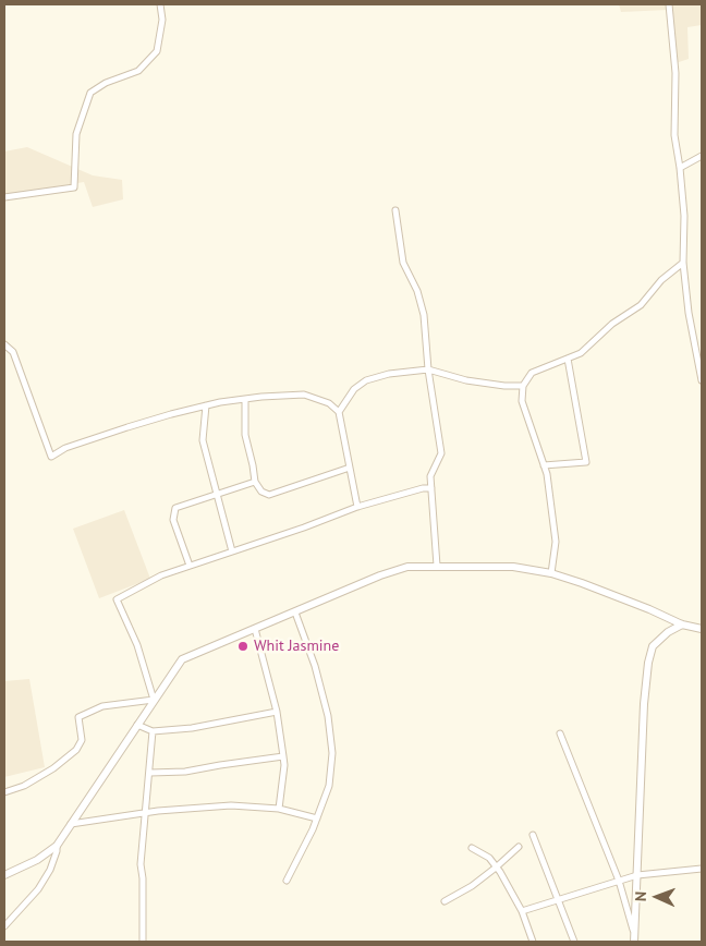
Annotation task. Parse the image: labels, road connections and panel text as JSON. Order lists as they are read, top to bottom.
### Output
{
  "places": ["Whit Jasmine"],
  "north": "left"
}
